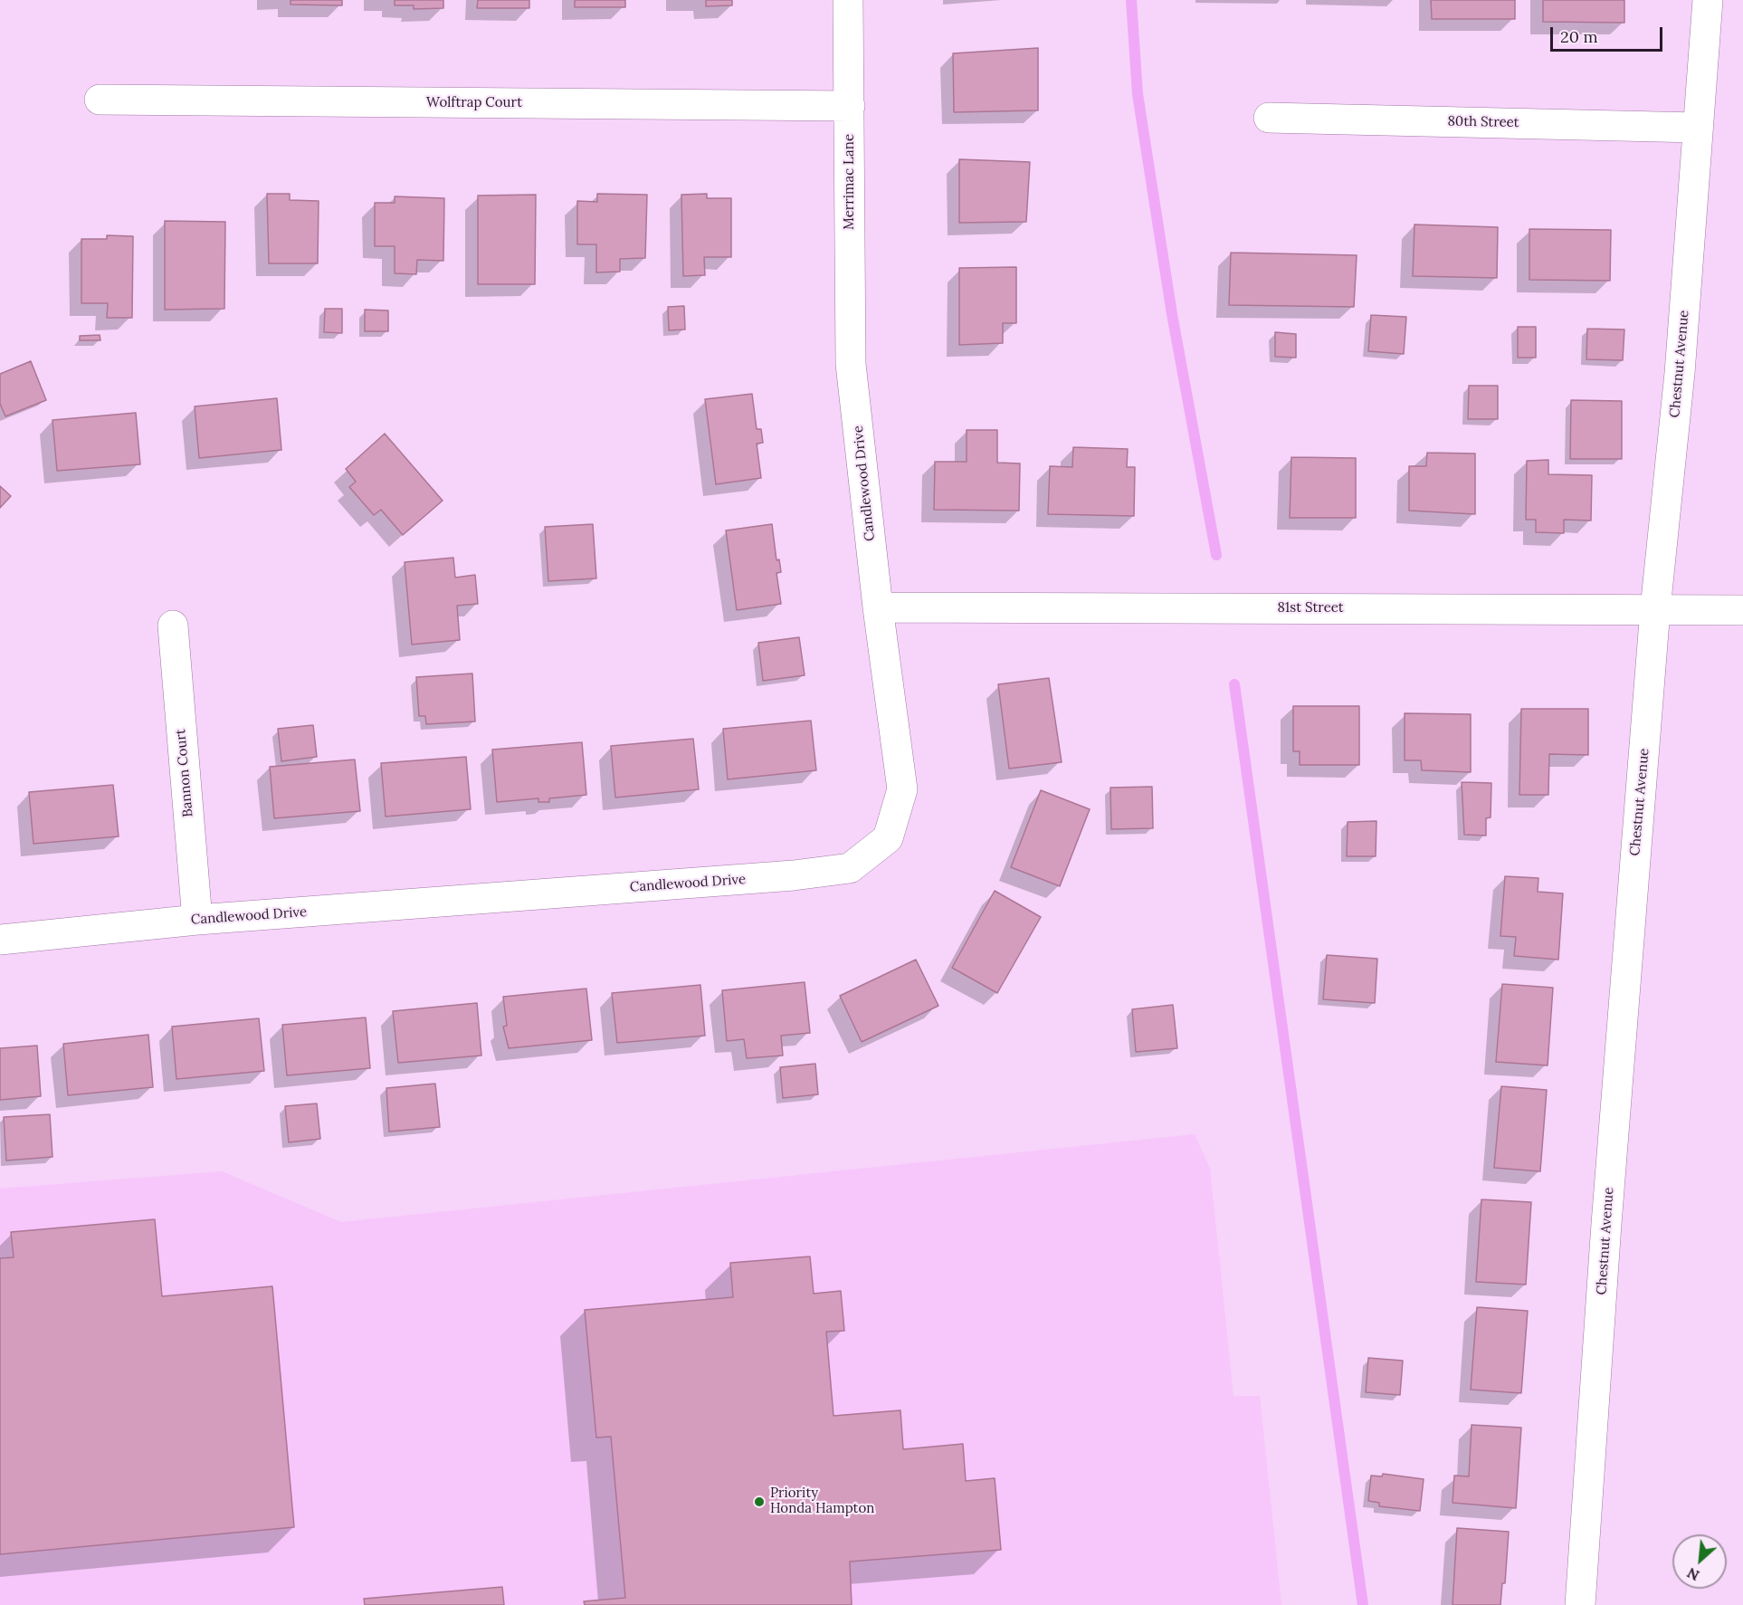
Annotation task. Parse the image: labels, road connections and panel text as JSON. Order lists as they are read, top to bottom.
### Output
{
  "streets": {
    "street": [
      "Wolftrap Court",
      "80th Street",
      "Merrimac Lane",
      "Chestnut Avenue",
      "Candlewood Drive",
      "81st Street",
      "Bannon Court"
    ]
  },
  "crossings": [
    ["Wolftrap Court", "Merrimac Lane"],
    ["80th Street", "Chestnut Avenue"],
    ["Merrimac Lane", "Candlewood Drive"],
    ["Chestnut Avenue", "81st Street"],
    ["Candlewood Drive", "81st Street"],
    ["Candlewood Drive", "Bannon Court"]
  ],
  "places": ["Priority Honda Hampton"],
  "scale_bar": "20 m",
  "north": "bottom left"
}
